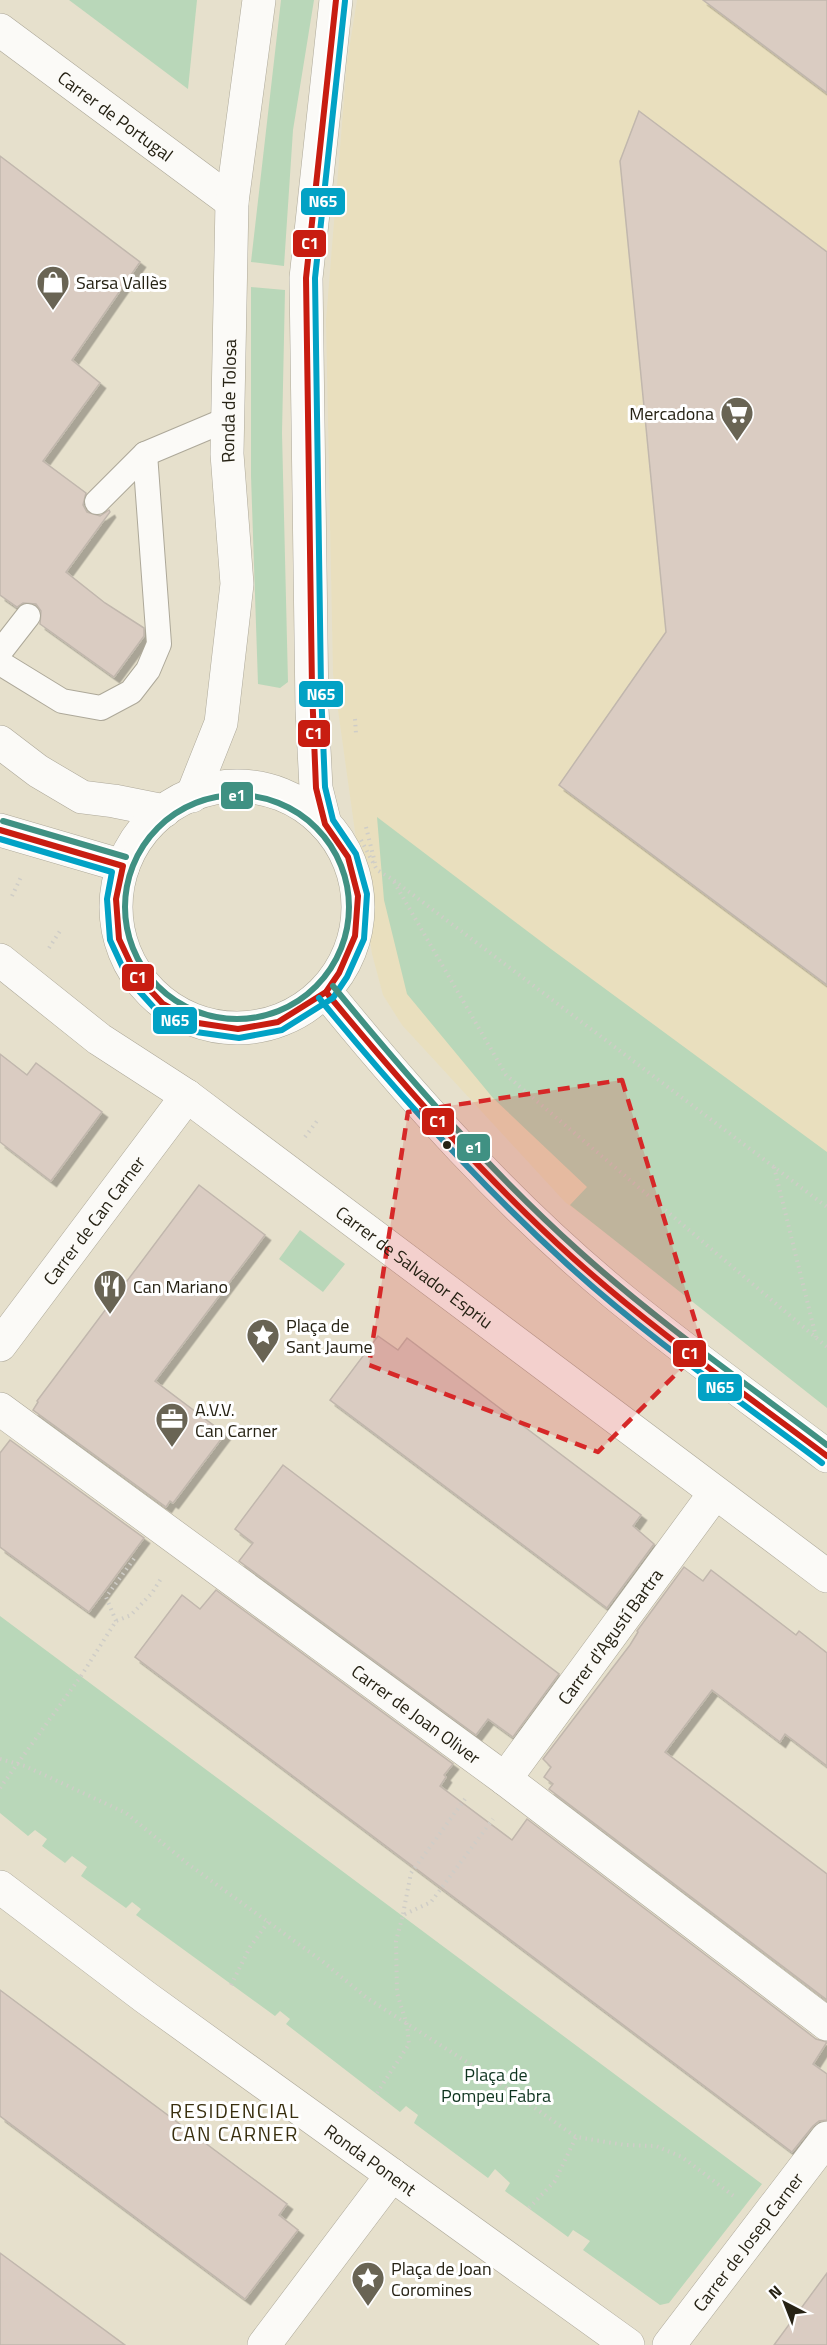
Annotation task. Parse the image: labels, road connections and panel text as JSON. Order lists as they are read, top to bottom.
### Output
{
  "streets": {
    "street": [
      "Carrer de Portugal",
      "Ronda de Tolosa",
      "Carrer de Can Carner",
      "Carrer de Salvador Espriu",
      "Carrer d'Agustí Bartra",
      "Carrer de Joan Oliver",
      "Ronda Ponent",
      "Carrer de Josep Carner"
    ]
  },
  "crossings": [
    ["Carrer de Portugal", "Ronda de Tolosa"],
    ["Carrer de Can Carner", "Carrer de Salvador Espriu"],
    ["Carrer de Salvador Espriu", "Carrer d'Agustí Bartra"],
    ["Carrer d'Agustí Bartra", "Carrer de Joan Oliver"]
  ],
  "districts": ["RESIDENCIAL CAN CARNER"],
  "parks": ["Plaça de Pompeu Fabra"],
  "places": {
    "shop": ["Sarsa Vallès"],
    "supermarket": ["Mercadona"],
    "restaurant": ["Can Mariano"],
    "place": ["Plaça de Sant Jaume", "Plaça de Joan Coromines"],
    "office": ["A.V.V. Can Carner"]
  },
  "lines": ["transit line C1", "transit line N65", "transit line e1"],
  "north": "top left"
}
